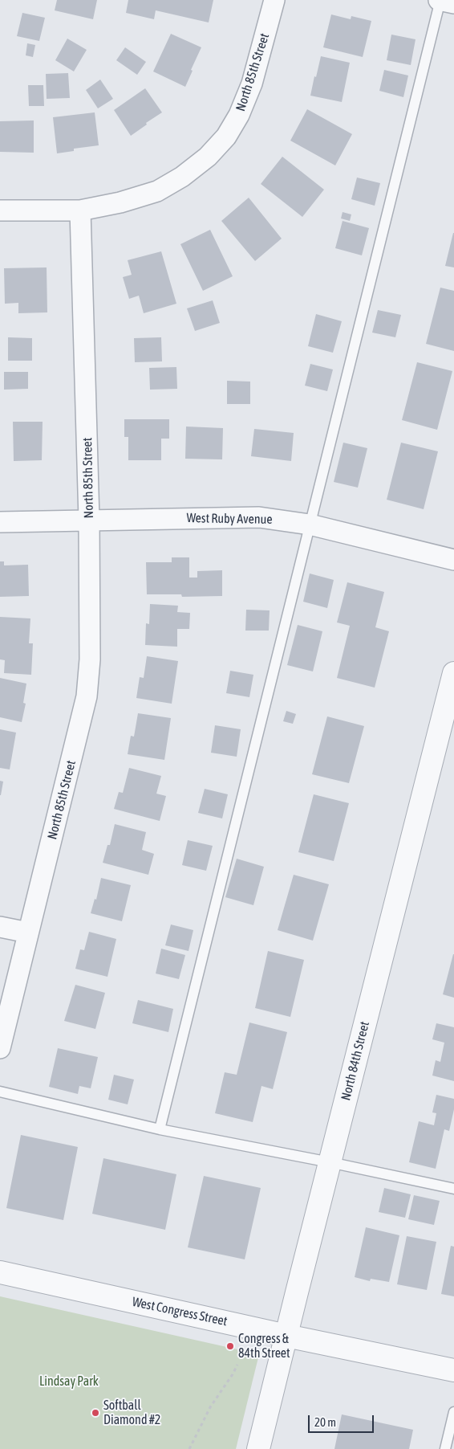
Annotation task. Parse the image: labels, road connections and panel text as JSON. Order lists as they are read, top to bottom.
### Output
{
  "streets": {
    "street": [
      "North 85th Street",
      "West Ruby Avenue",
      "North 84th Street",
      "West Congress Street"
    ]
  },
  "crossings": [
    ["North 85th Street", "West Ruby Avenue"],
    ["North 84th Street", "West Congress Street"]
  ],
  "parks": ["Lindsay Park"],
  "places": ["Congress & 84th Street", "Softball Diamond #2"],
  "scale_bar": "20 m"
}
